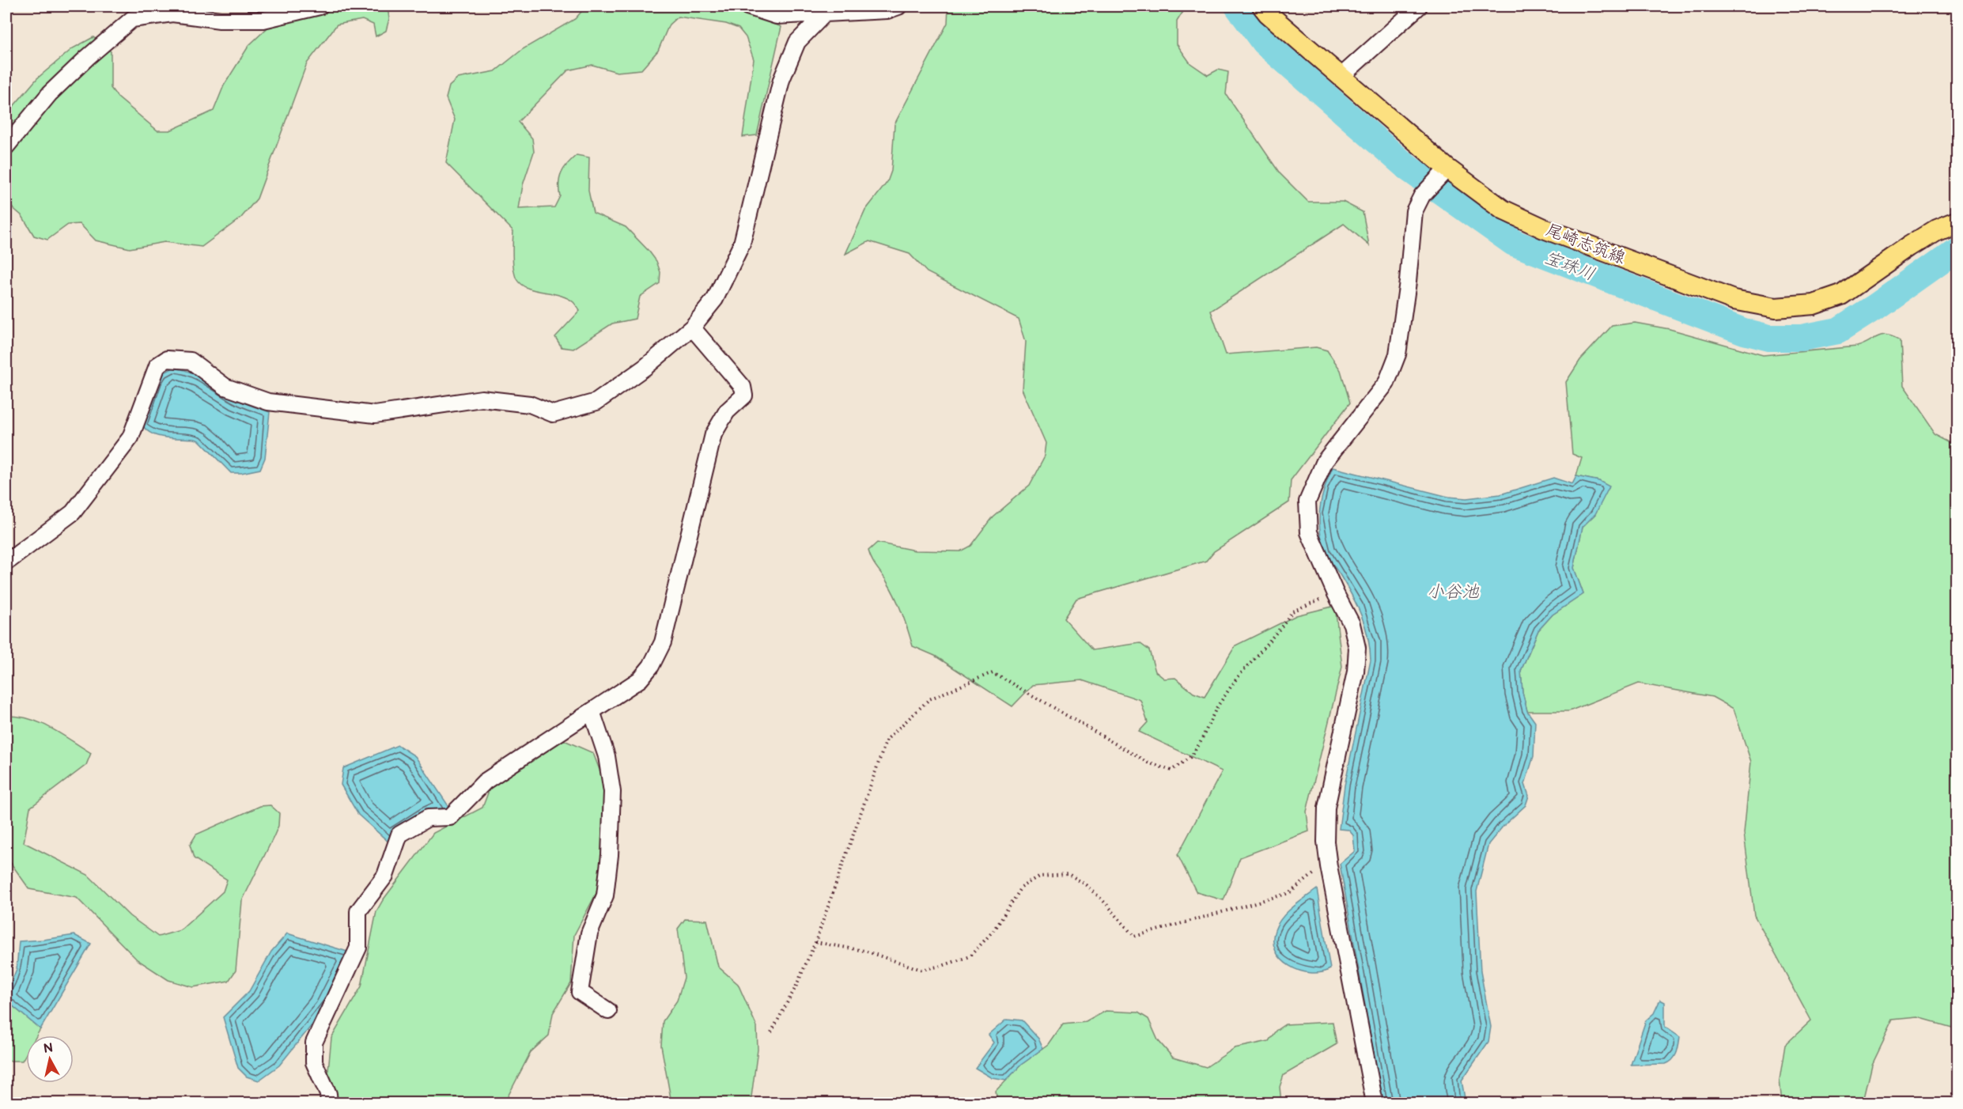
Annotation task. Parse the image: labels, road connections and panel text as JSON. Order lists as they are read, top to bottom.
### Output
{
  "streets": {
    "main road": ["尾崎志筑線"]
  },
  "water": ["宝珠川", "小谷池"],
  "north": "top"
}
